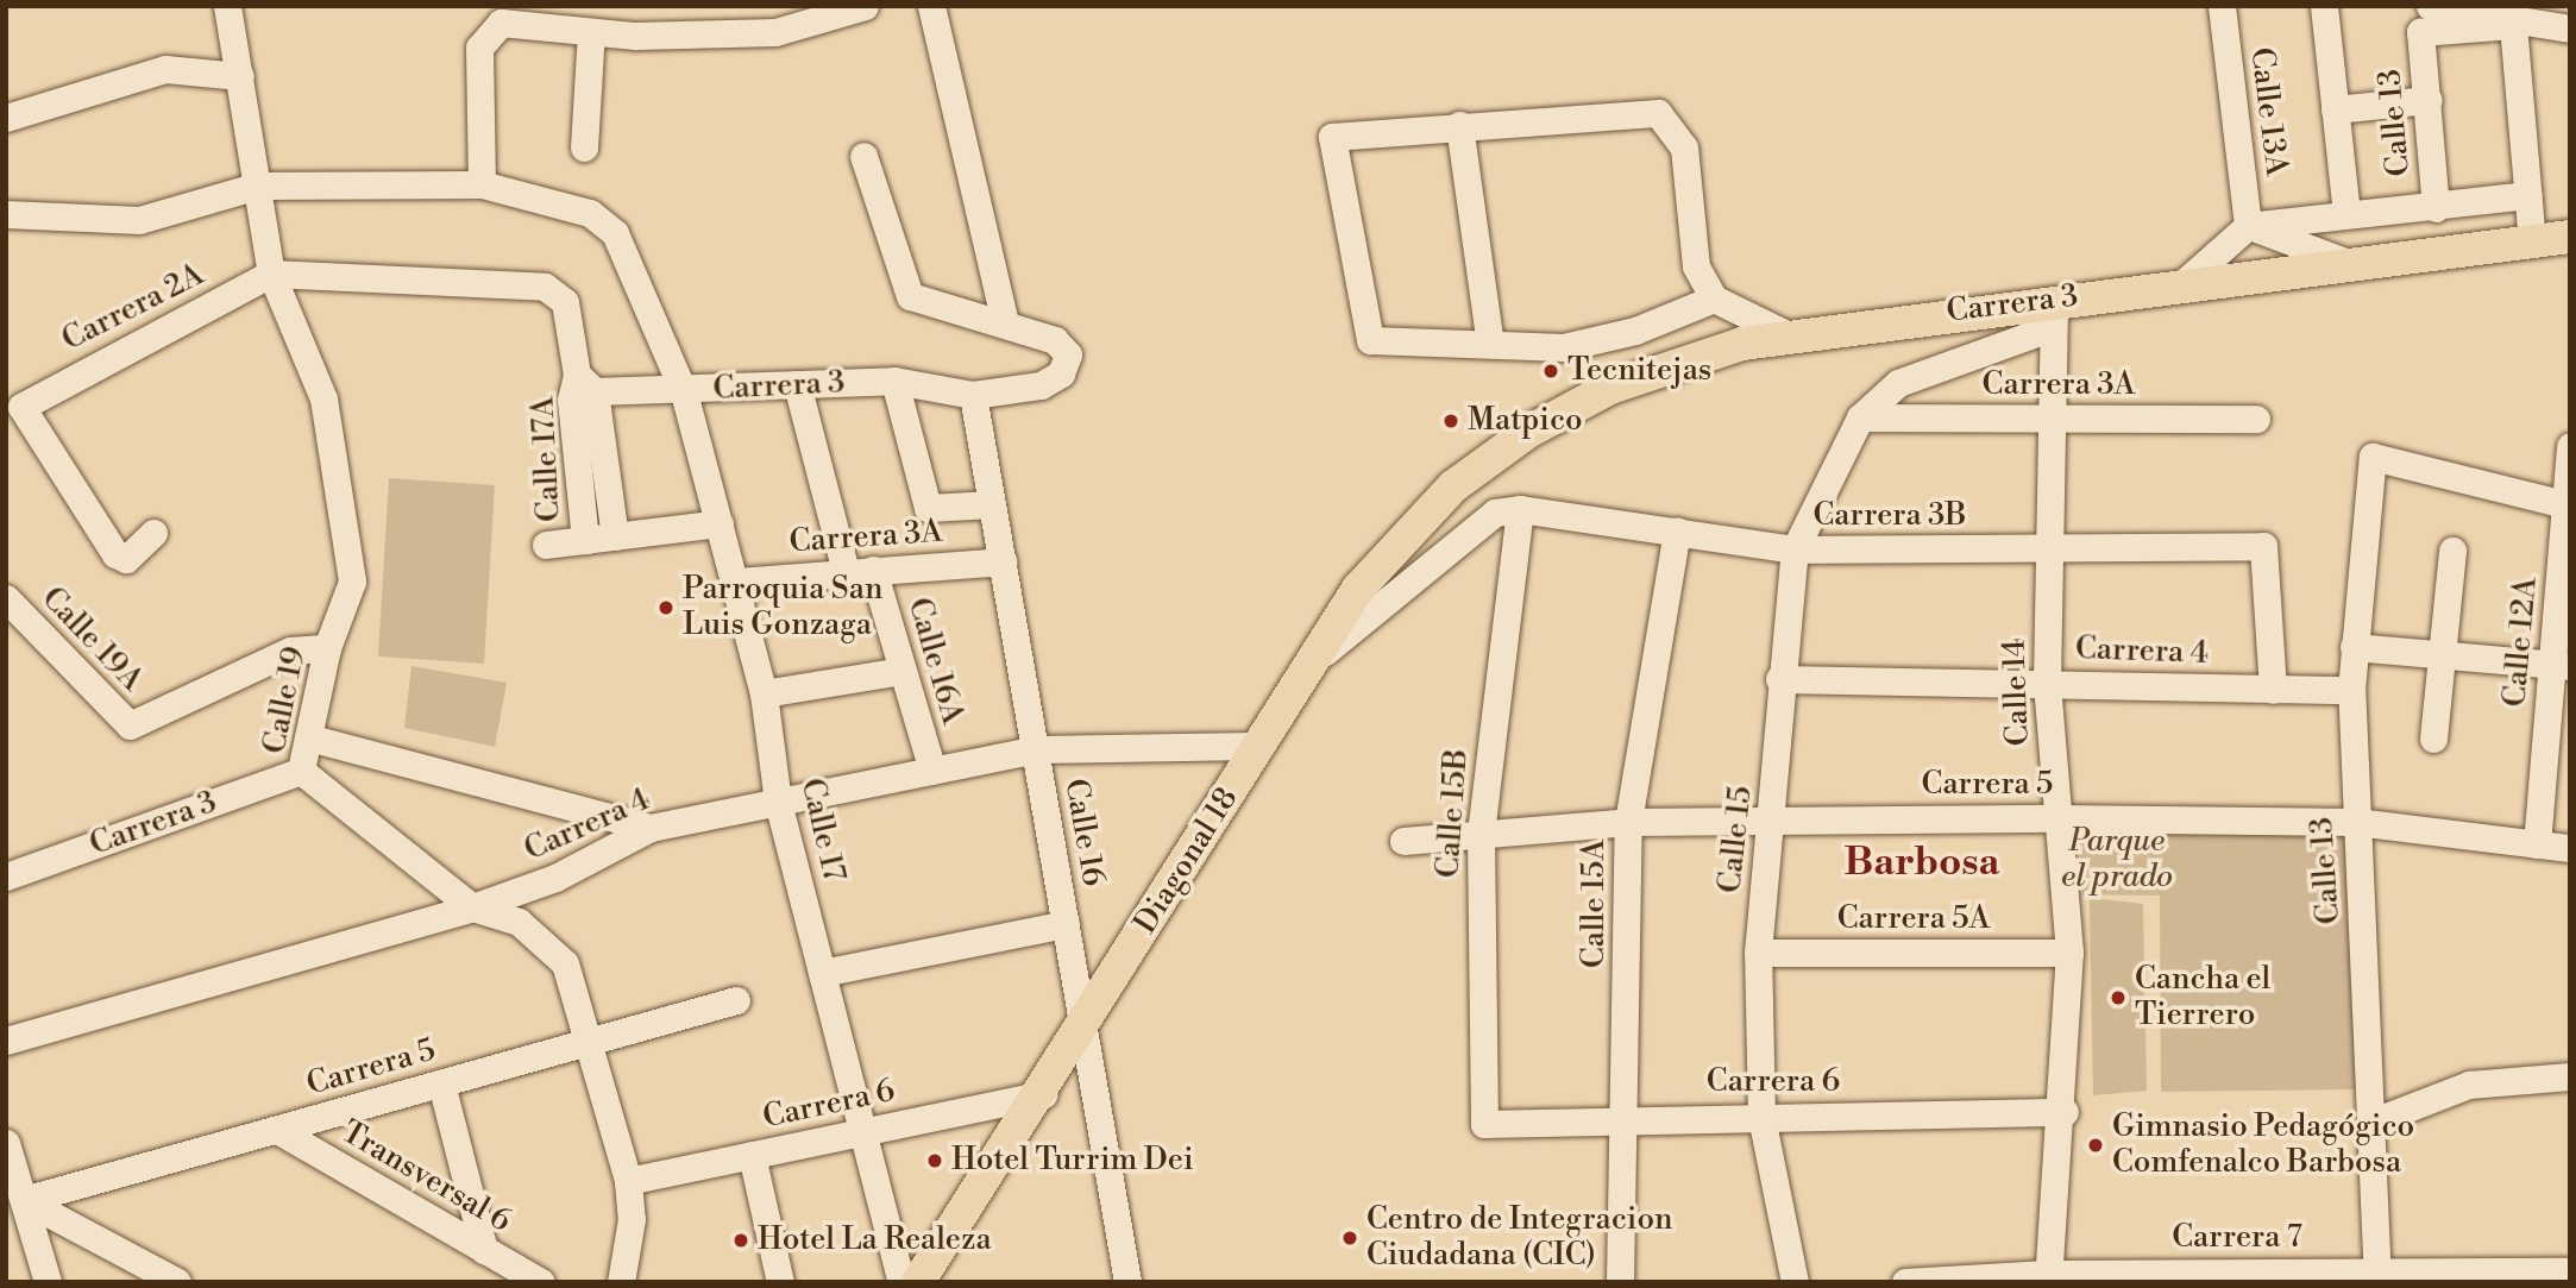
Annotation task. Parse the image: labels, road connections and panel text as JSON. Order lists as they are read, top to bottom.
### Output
{
  "streets": {
    "main road": ["Carrera 3", "Diagonal 18"],
    "street": [
      "Calle 13A",
      "Calle 13",
      "Carrera 2A",
      "Carrera 3A",
      "Calle 17A",
      "Carrera 3B",
      "Calle 19A",
      "Calle 12A",
      "Carrera 4",
      "Calle 16A",
      "Calle 14",
      "Calle 19",
      "Carrera 5",
      "Calle 15B",
      "Calle 17",
      "Calle 16",
      "Calle 15",
      "Calle 15A",
      "Carrera 5A",
      "Carrera 6",
      "Transversal 6",
      "Carrera 7"
    ]
  },
  "crossings": [
    ["Calle 13", "Calle 12A"],
    ["Calle 13", "Carrera 4"],
    ["Calle 13", "Carrera 5"],
    ["Calle 13", "Carrera 7"],
    ["Carrera 3", "Carrera 3A"],
    ["Carrera 3", "Calle 17A"],
    ["Carrera 3", "Calle 14"],
    ["Carrera 3", "Calle 19"],
    ["Carrera 3", "Calle 17"],
    ["Carrera 3", "Calle 16"],
    ["Carrera 3", "Diagonal 18"],
    ["Carrera 2A", "Calle 19"],
    ["Carrera 3A", "Calle 16A"],
    ["Carrera 3A", "Calle 14"],
    ["Carrera 3A", "Calle 17"],
    ["Carrera 3A", "Calle 16"],
    ["Carrera 3A", "Calle 15"],
    ["Carrera 3B", "Carrera 4"],
    ["Carrera 3B", "Calle 14"],
    ["Carrera 3B", "Calle 15B"],
    ["Carrera 3B", "Calle 15"],
    ["Carrera 3B", "Calle 15A"],
    ["Calle 19A", "Calle 19"],
    ["Calle 12A", "Carrera 5"],
    ["Carrera 4", "Calle 16A"],
    ["Carrera 4", "Calle 14"],
    ["Carrera 4", "Calle 19"],
    ["Carrera 4", "Calle 17"],
    ["Carrera 4", "Calle 16"],
    ["Carrera 4", "Calle 15"],
    ["Carrera 4", "Diagonal 18"],
    ["Calle 14", "Carrera 5"],
    ["Calle 14", "Carrera 5A"],
    ["Calle 14", "Carrera 6"],
    ["Calle 14", "Carrera 7"],
    ["Calle 19", "Carrera 5"],
    ["Calle 19", "Calle 17"],
    ["Calle 19", "Carrera 6"],
    ["Carrera 5", "Calle 15B"],
    ["Carrera 5", "Calle 15"],
    ["Carrera 5", "Calle 15A"],
    ["Carrera 5", "Transversal 6"],
    ["Calle 15B", "Carrera 6"],
    ["Calle 17", "Carrera 6"],
    ["Calle 16", "Diagonal 18"],
    ["Calle 15", "Carrera 5A"],
    ["Calle 15", "Carrera 6"],
    ["Diagonal 18", "Carrera 6"],
    ["Calle 15A", "Carrera 6"]
  ],
  "districts": ["Barbosa"],
  "parks": ["Parque el prado"],
  "places": [
    "Tecnitejas",
    "Matpico",
    "Parroquia San Luis Gonzaga",
    "Cancha el Tierrero",
    "Gimnasio Pedagógico Comfenalco Barbosa",
    "Hotel Turrim Dei",
    "Centro de Integracion Ciudadana (CIC)",
    "Hotel La Realeza"
  ]
}
